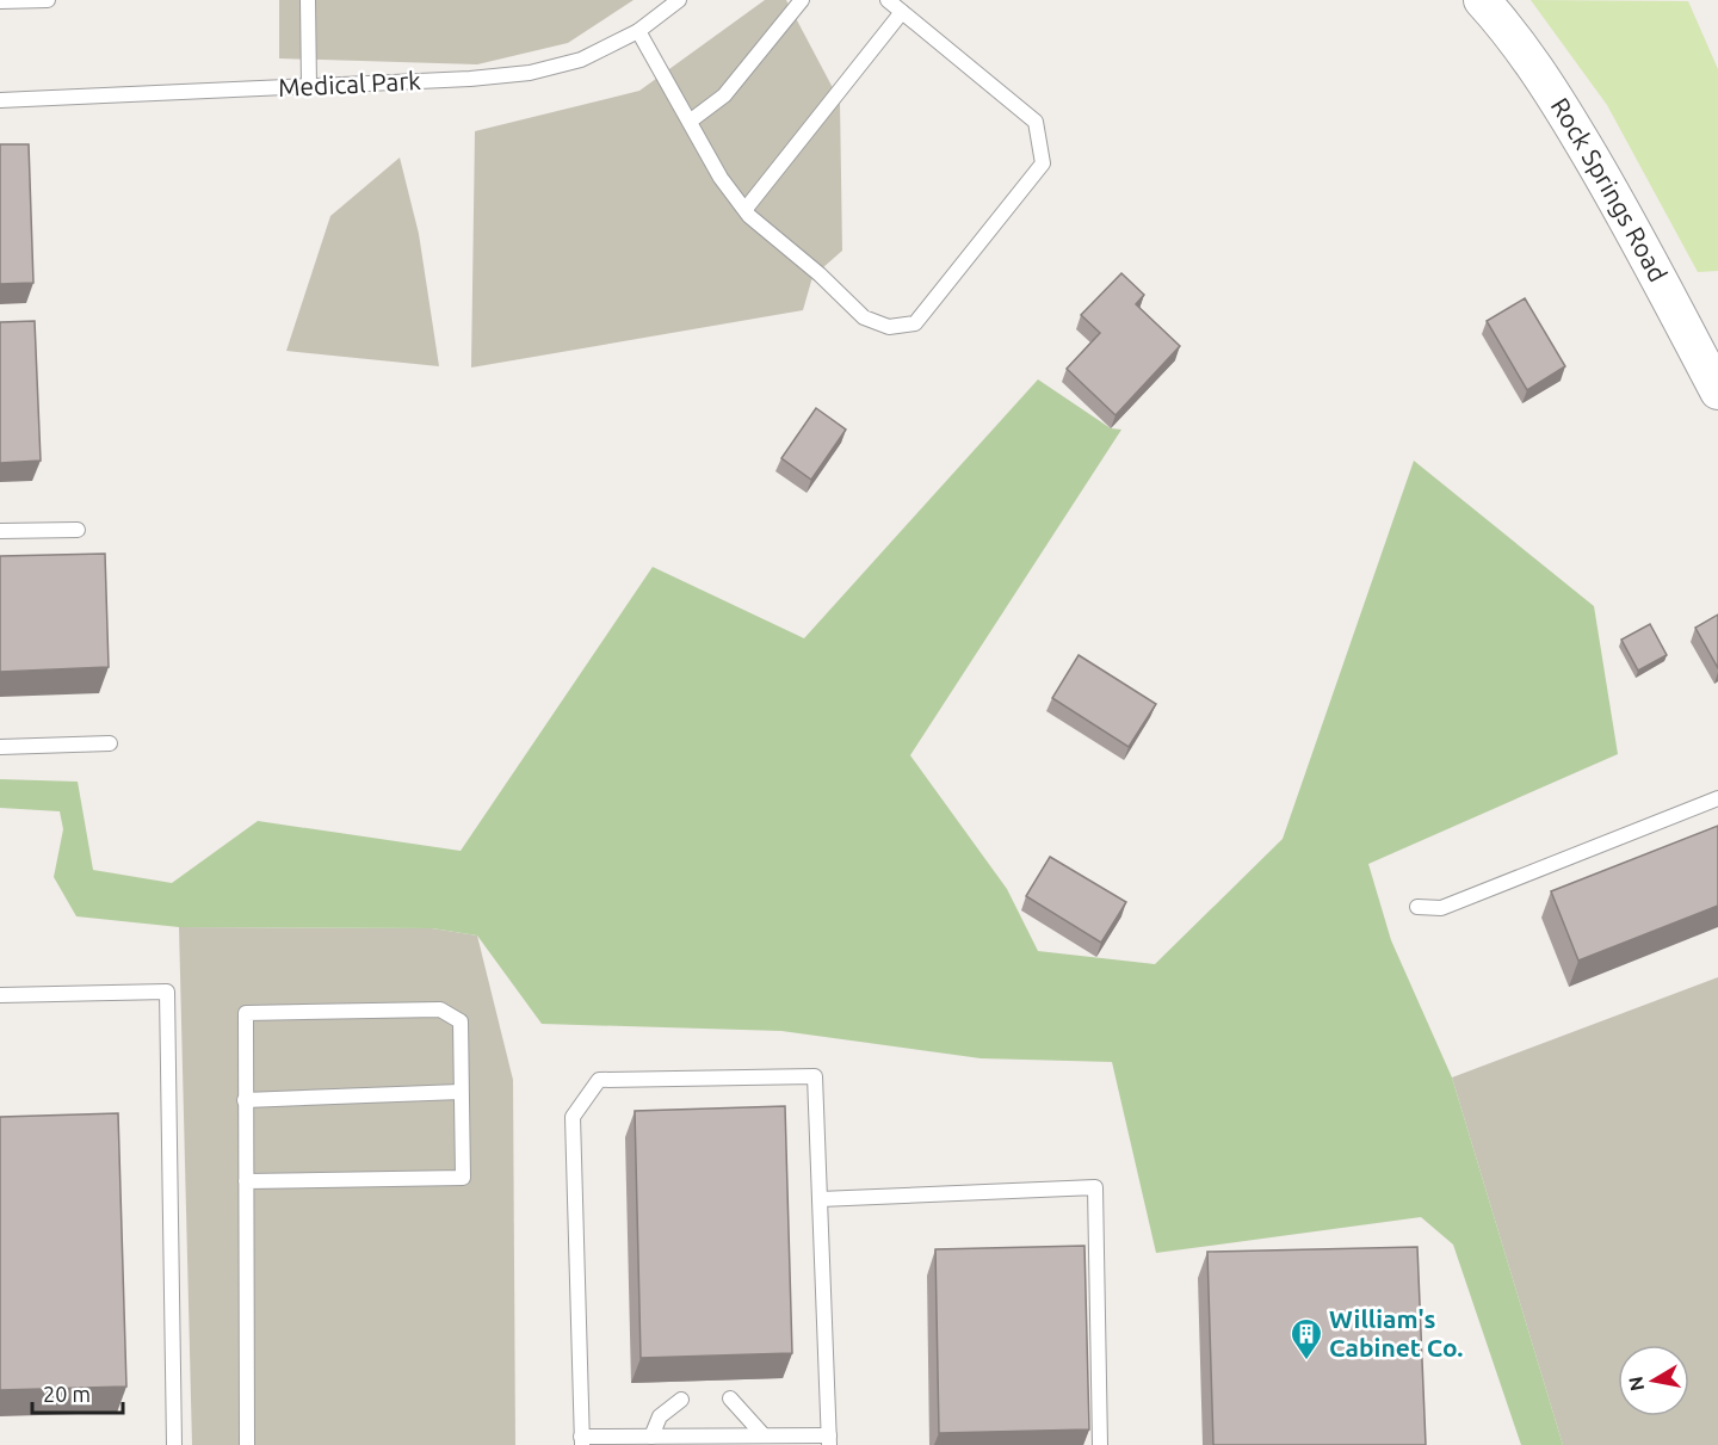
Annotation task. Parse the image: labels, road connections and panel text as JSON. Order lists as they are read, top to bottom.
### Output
{
  "streets": {
    "street": ["Rock Springs Road"],
    "lane": ["Medical Park"]
  },
  "places": {
    "building": ["William's Cabinet Co."]
  },
  "scale_bar": "20 m",
  "north": "left"
}
